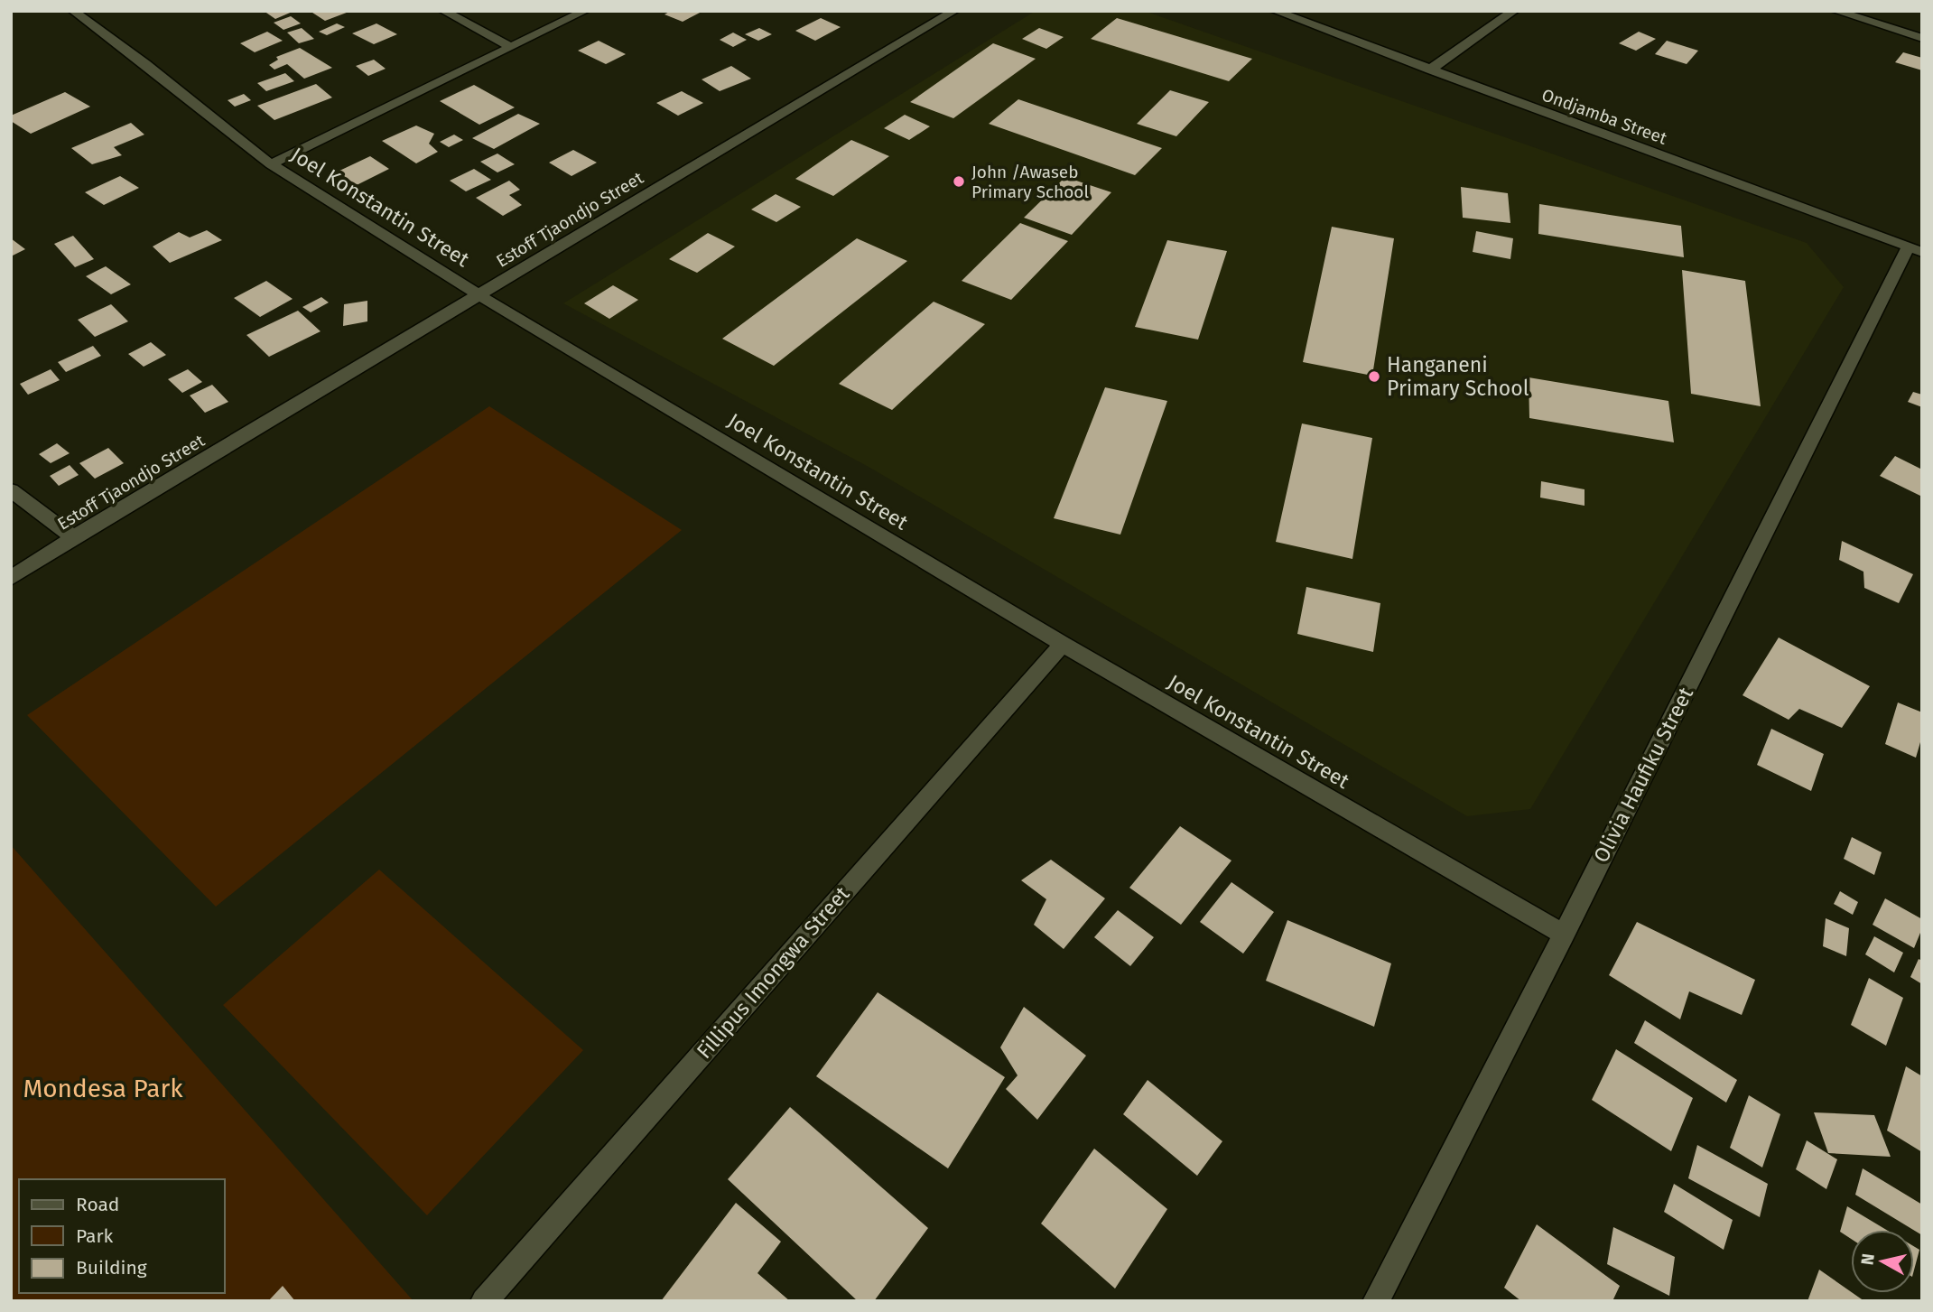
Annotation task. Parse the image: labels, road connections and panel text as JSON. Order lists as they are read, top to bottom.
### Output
{
  "streets": {
    "street": [
      "Ondjamba Street",
      "Joel Konstantin Street",
      "Estoff Tjaondjo Street",
      "Olivia Haufiku Street",
      "Fillipus Imongwa Street"
    ]
  },
  "crossings": [
    ["Ondjamba Street", "Olivia Haufiku Street"],
    ["Joel Konstantin Street", "Estoff Tjaondjo Street"],
    ["Joel Konstantin Street", "Olivia Haufiku Street"],
    ["Joel Konstantin Street", "Fillipus Imongwa Street"]
  ],
  "parks": ["Mondesa Park"],
  "places": ["John /Awaseb Primary School", "Hanganeni Primary School"],
  "legend": ["Road", "Park", "Building"],
  "north": "left"
}
